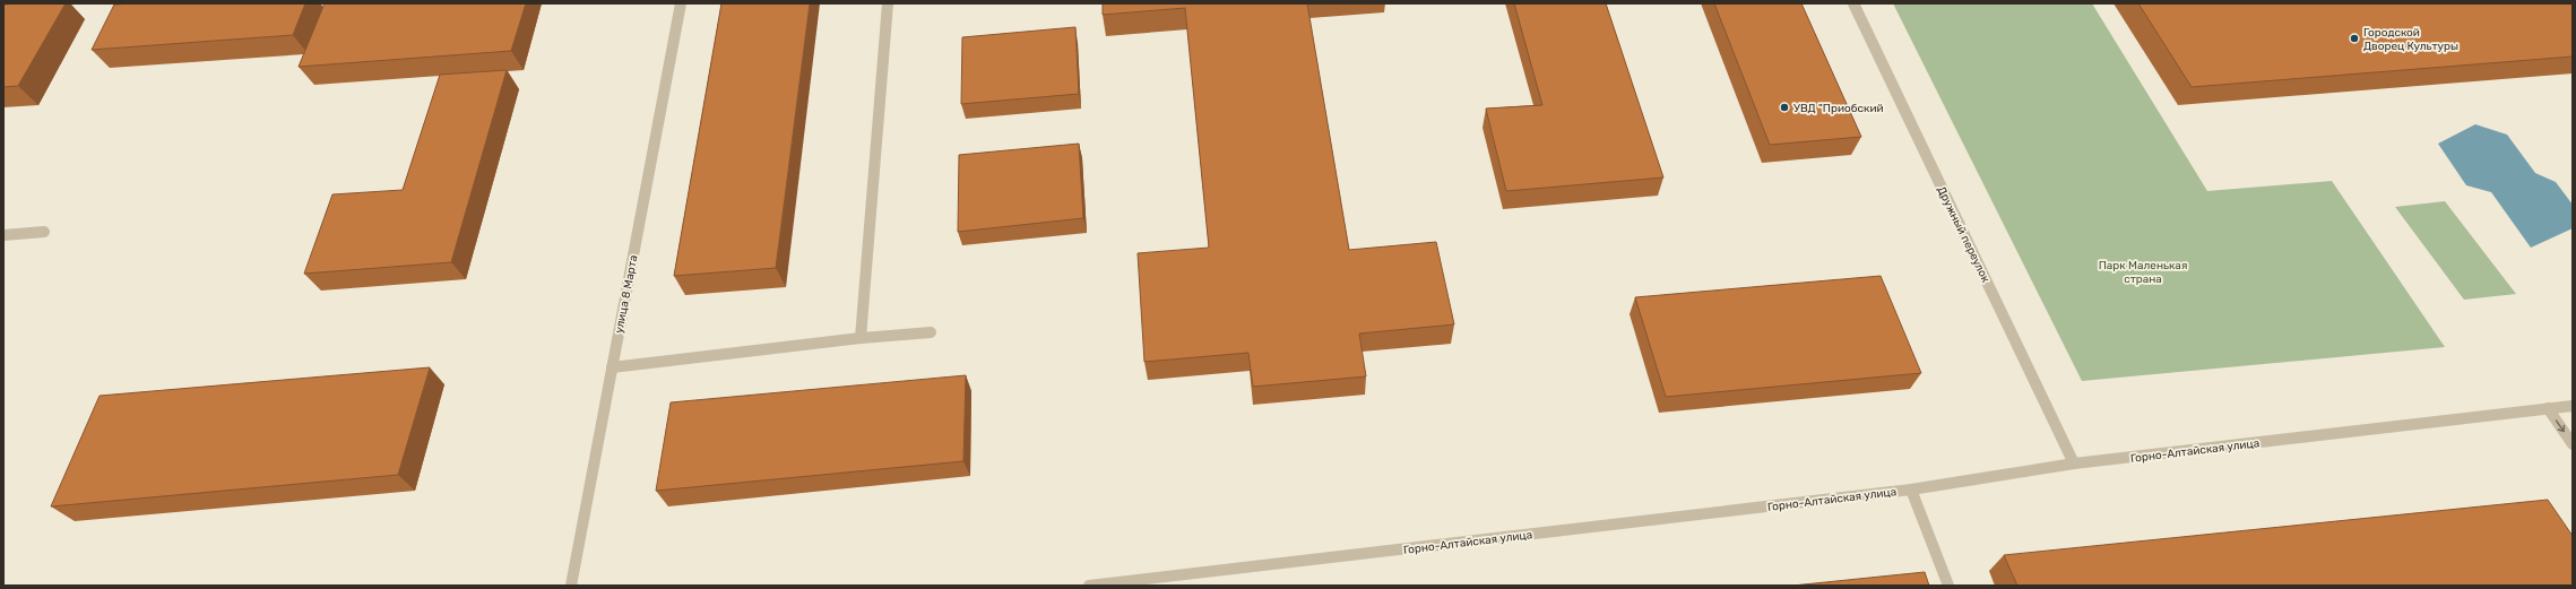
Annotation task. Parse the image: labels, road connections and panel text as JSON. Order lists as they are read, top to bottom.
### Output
{
  "streets": {
    "street": ["Дружный переулок", "улица 8 Марта", "Горно-Алтайская улица"]
  },
  "crossings": [
    ["Дружный переулок", "Горно-Алтайская улица"]
  ],
  "parks": ["Парк Маленькая страна"],
  "places": ["Городской Дворец Культуры", "УВД \"Приобский"]
}
